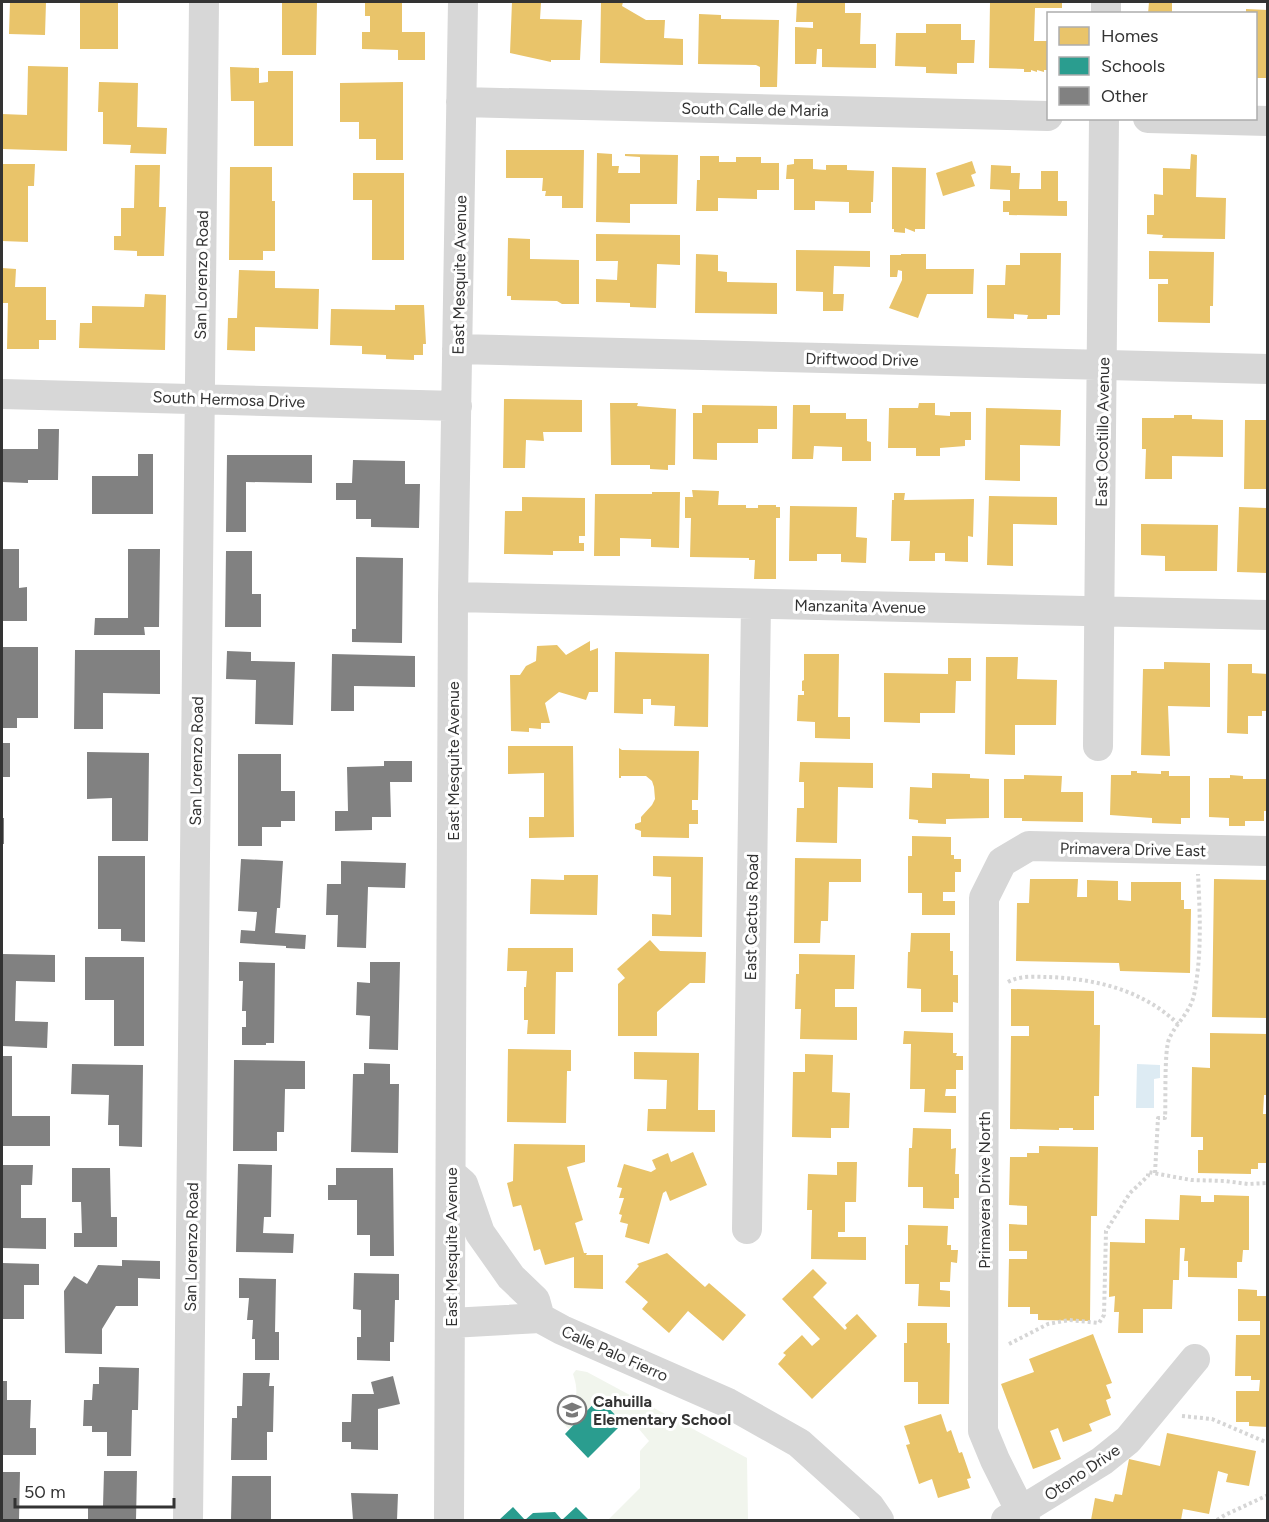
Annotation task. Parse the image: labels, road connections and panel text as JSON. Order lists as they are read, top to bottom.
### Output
{
  "streets": {
    "street": [
      "South Calle de Maria",
      "San Lorenzo Road",
      "East Mesquite Avenue",
      "Driftwood Drive",
      "South Hermosa Drive",
      "East Ocotillo Avenue",
      "Manzanita Avenue",
      "Primavera Drive East",
      "East Cactus Road",
      "Primavera Drive North",
      "Calle Palo Fierro",
      "Otono Drive"
    ]
  },
  "crossings": [
    ["South Calle de Maria", "East Mesquite Avenue"],
    ["San Lorenzo Road", "South Hermosa Drive"],
    ["East Mesquite Avenue", "Driftwood Drive"],
    ["East Mesquite Avenue", "South Hermosa Drive"],
    ["East Mesquite Avenue", "Manzanita Avenue"],
    ["Driftwood Drive", "East Ocotillo Avenue"],
    ["East Ocotillo Avenue", "Manzanita Avenue"],
    ["Manzanita Avenue", "East Cactus Road"],
    ["Primavera Drive East", "Primavera Drive North"],
    ["Primavera Drive North", "Otono Drive"]
  ],
  "places": {
    "school or university": ["Cahuilla Elementary School"]
  },
  "legend": ["Homes", "Schools", "Other"],
  "scale_bar": "50 m"
}
